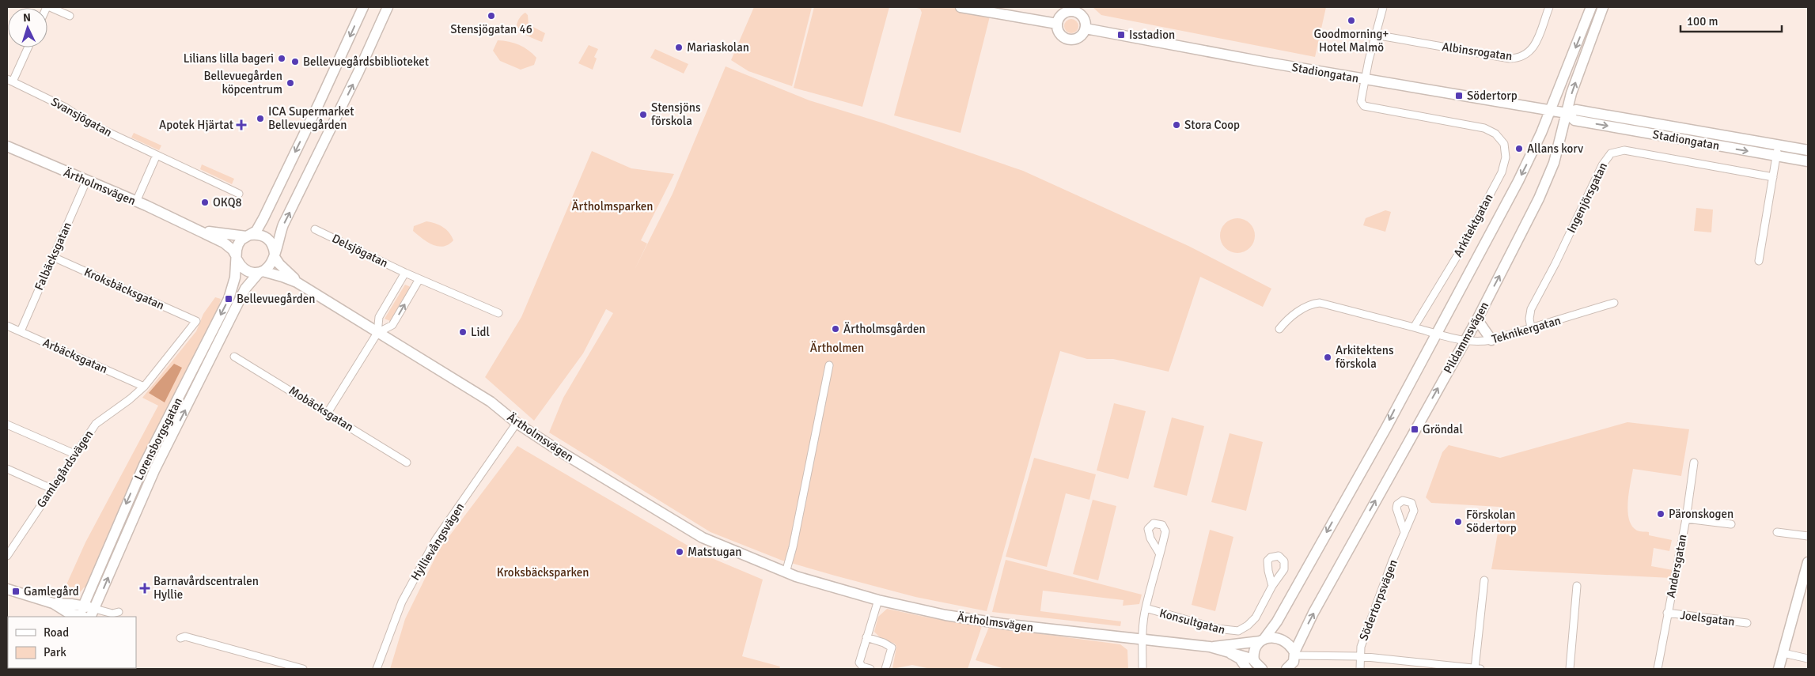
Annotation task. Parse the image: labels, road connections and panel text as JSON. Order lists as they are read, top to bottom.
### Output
{
  "streets": {
    "main road": [
      "Stadiongatan",
      "Ärtholmsvägen",
      "Pildammsvägen",
      "Lorensborgsgatan"
    ],
    "street": [
      "Albinsrogatan",
      "Svansjögatan",
      "Ingenjörsgatan",
      "Arkitektgatan",
      "Delsjögatan",
      "Falbäcksgatan",
      "Kroksbäcksgatan",
      "Teknikergatan",
      "Arbäcksgatan",
      "Mobäcksgatan",
      "Gamlegårdsvägen",
      "Hyllievångsvägen",
      "Andersgatan",
      "Södertorpsvägen",
      "Joelsgatan",
      "Konsultgatan"
    ]
  },
  "crossings": [
    ["Albinsrogatan", "Arkitektgatan"],
    ["Stadiongatan", "Arkitektgatan"],
    ["Stadiongatan", "Pildammsvägen"],
    ["Ärtholmsvägen", "Falbäcksgatan"],
    ["Ärtholmsvägen", "Pildammsvägen"],
    ["Ärtholmsvägen", "Lorensborgsgatan"],
    ["Ärtholmsvägen", "Hyllievångsvägen"],
    ["Ingenjörsgatan", "Teknikergatan"],
    ["Arkitektgatan", "Teknikergatan"],
    ["Falbäcksgatan", "Kroksbäcksgatan"],
    ["Falbäcksgatan", "Arbäcksgatan"],
    ["Kroksbäcksgatan", "Gamlegårdsvägen"],
    ["Teknikergatan", "Pildammsvägen"],
    ["Arbäcksgatan", "Gamlegårdsvägen"],
    ["Andersgatan", "Joelsgatan"]
  ],
  "parks": ["Ärtholmsparken", "Ärtholmen", "Kroksbäcksparken"],
  "places": {
    "other": [
      "Stensjögatan 46",
      "Goodmorning+ Hotel Malmö",
      "Mariaskolan",
      "Lilians lilla bageri",
      "Bellevuegårdsbiblioteket",
      "Bellevuegården köpcentrum",
      "Stensjöns förskola",
      "ICA Supermarket Bellevuegården",
      "Stora Coop",
      "Allans korv",
      "OKQ8",
      "Ärtholmsgården",
      "Lidl",
      "Arkitektens förskola",
      "Päronskogen",
      "Förskolan Södertorp",
      "Matstugan"
    ],
    "transit": [
      "Isstadion",
      "Södertorp",
      "Bellevuegården",
      "Gröndal",
      "Gamlegård"
    ],
    "health": ["Apotek Hjärtat", "Barnavårdscentralen Hyllie"]
  },
  "legend": ["Road", "Park"],
  "scale_bar": "100 m",
  "north": "top"
}
